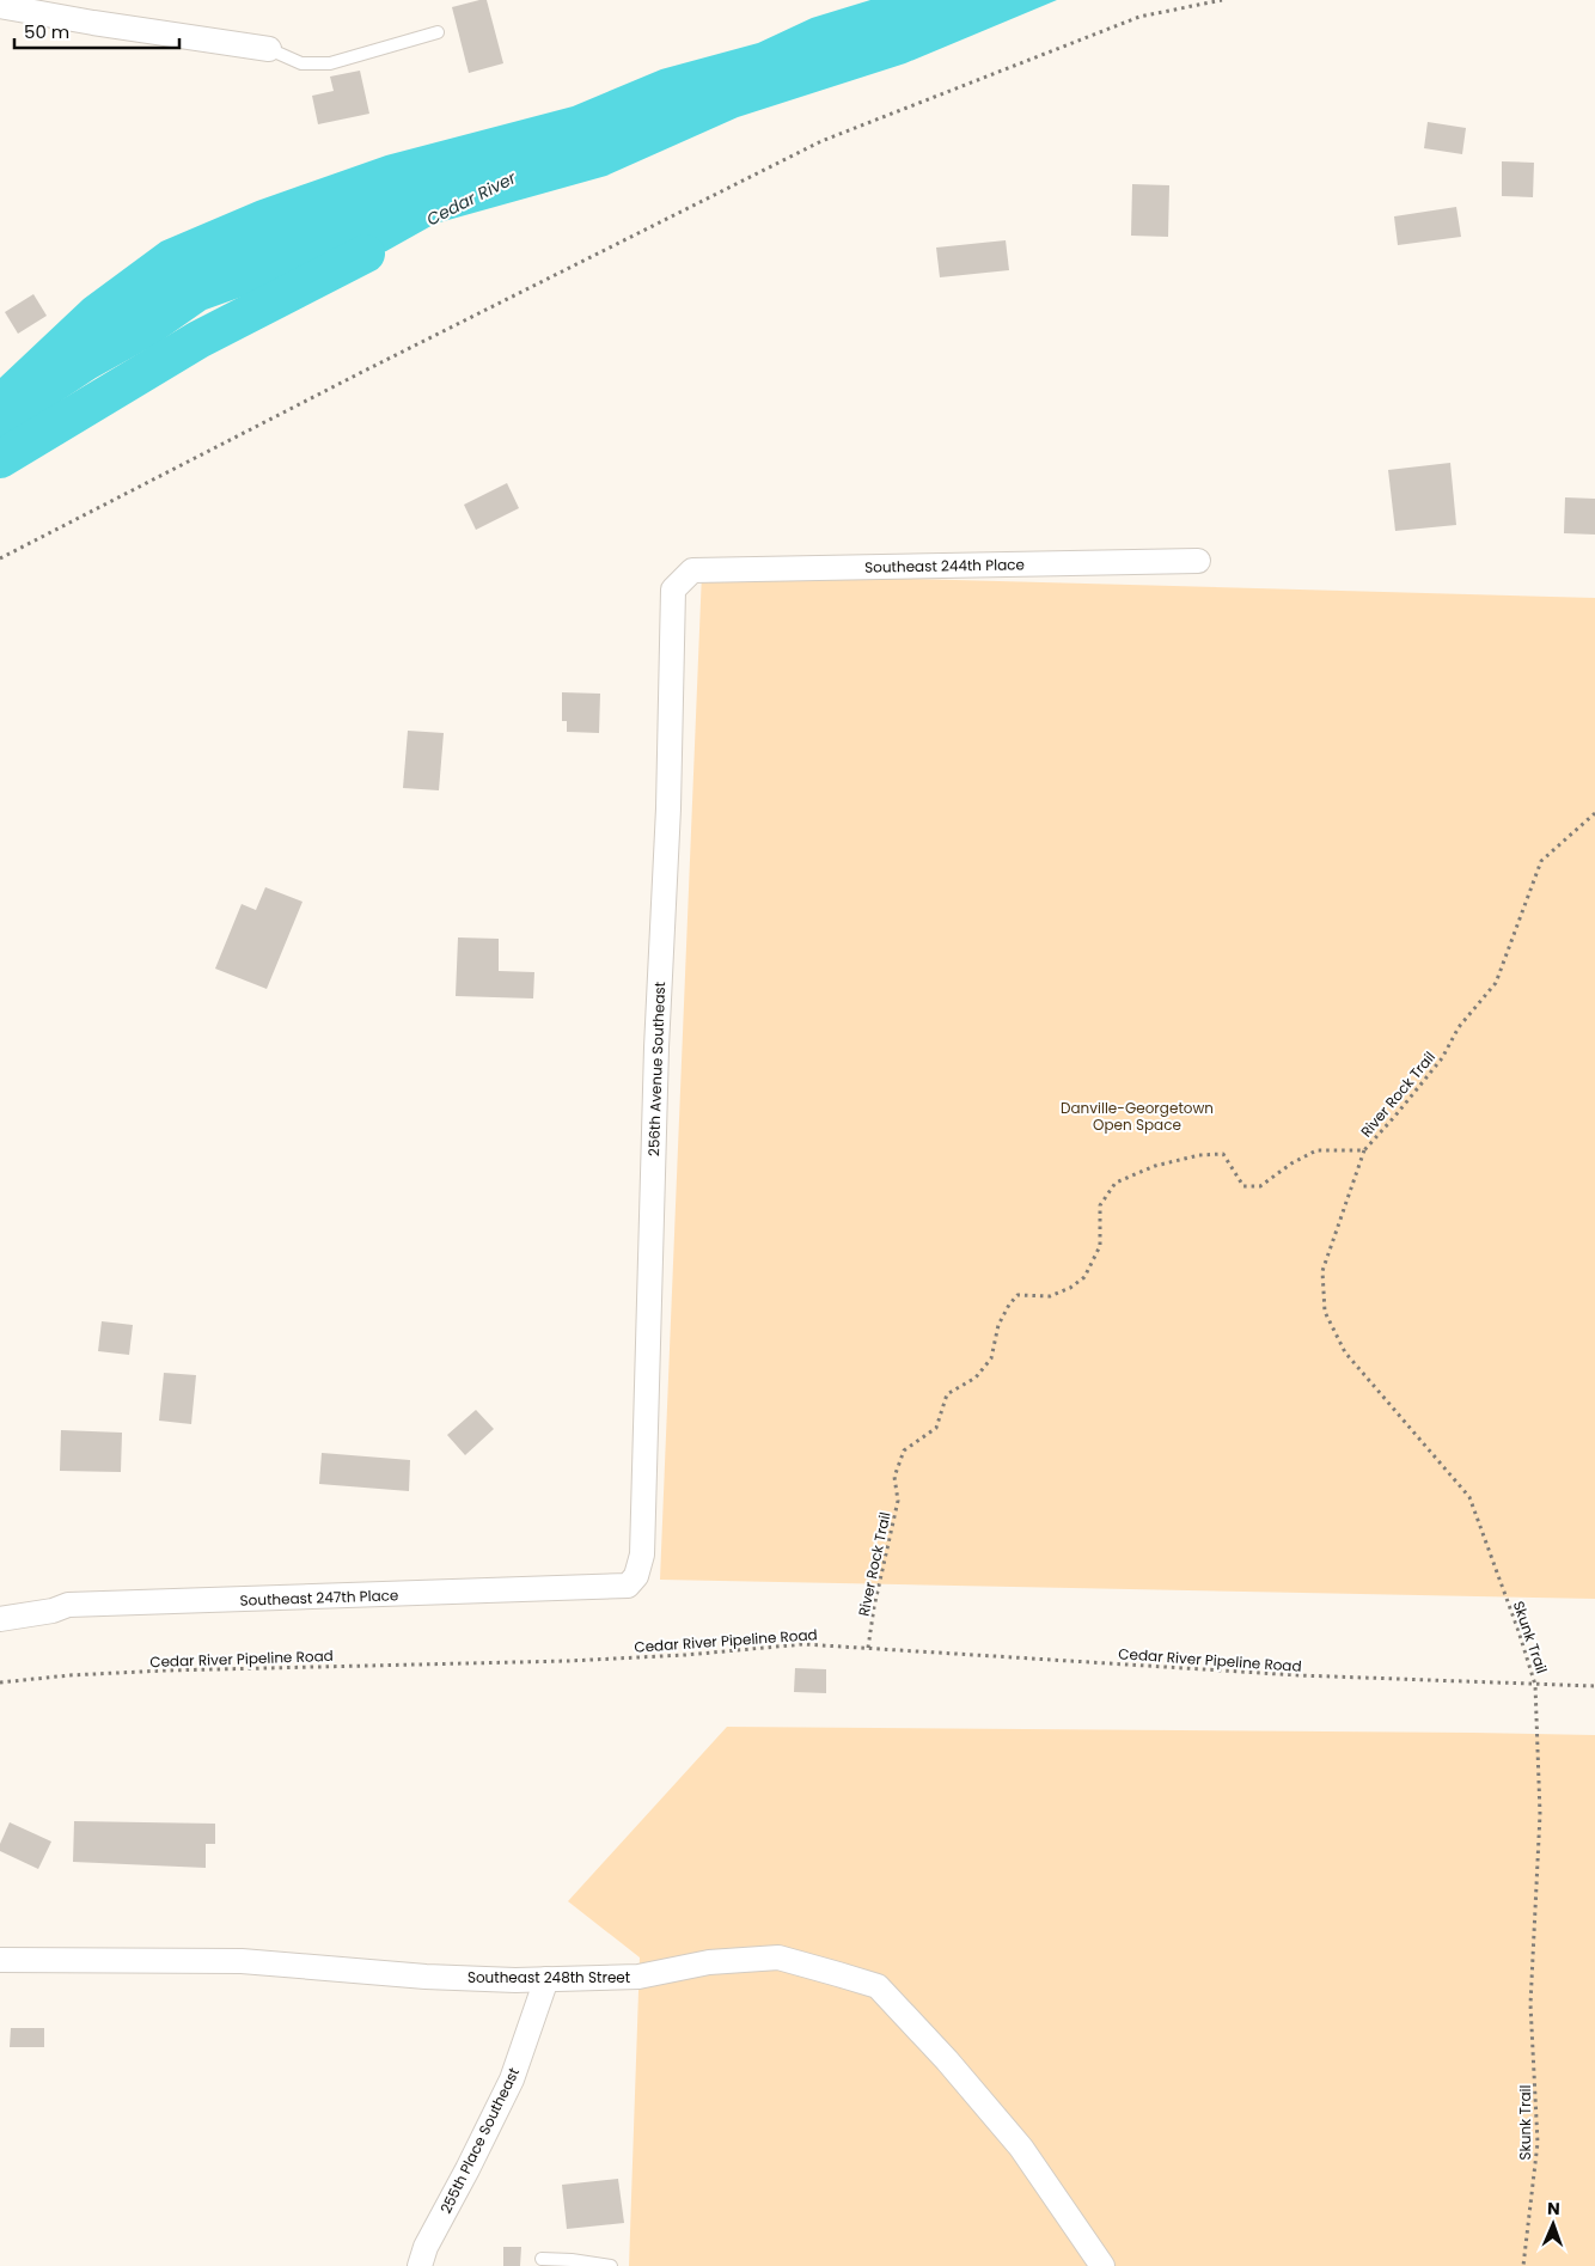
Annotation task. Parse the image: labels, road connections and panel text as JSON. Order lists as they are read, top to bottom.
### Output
{
  "streets": {
    "street": [
      "Southeast 244th Place",
      "256th Avenue Southeast",
      "Southeast 247th Place",
      "Southeast 248th Street",
      "255th Place Southeast"
    ],
    "path": ["River Rock Trail", "Skunk Trail", "Cedar River Pipeline Road"]
  },
  "crossings": [
    ["Southeast 244th Place", "256th Avenue Southeast"],
    ["256th Avenue Southeast", "Southeast 247th Place"],
    ["River Rock Trail", "Skunk Trail"],
    ["River Rock Trail", "Cedar River Pipeline Road"],
    ["Skunk Trail", "Cedar River Pipeline Road"],
    ["Southeast 248th Street", "255th Place Southeast"]
  ],
  "water": ["Cedar River"],
  "parks": ["Danville-Georgetown Open Space"],
  "scale_bar": "50 m",
  "north": "top"
}
